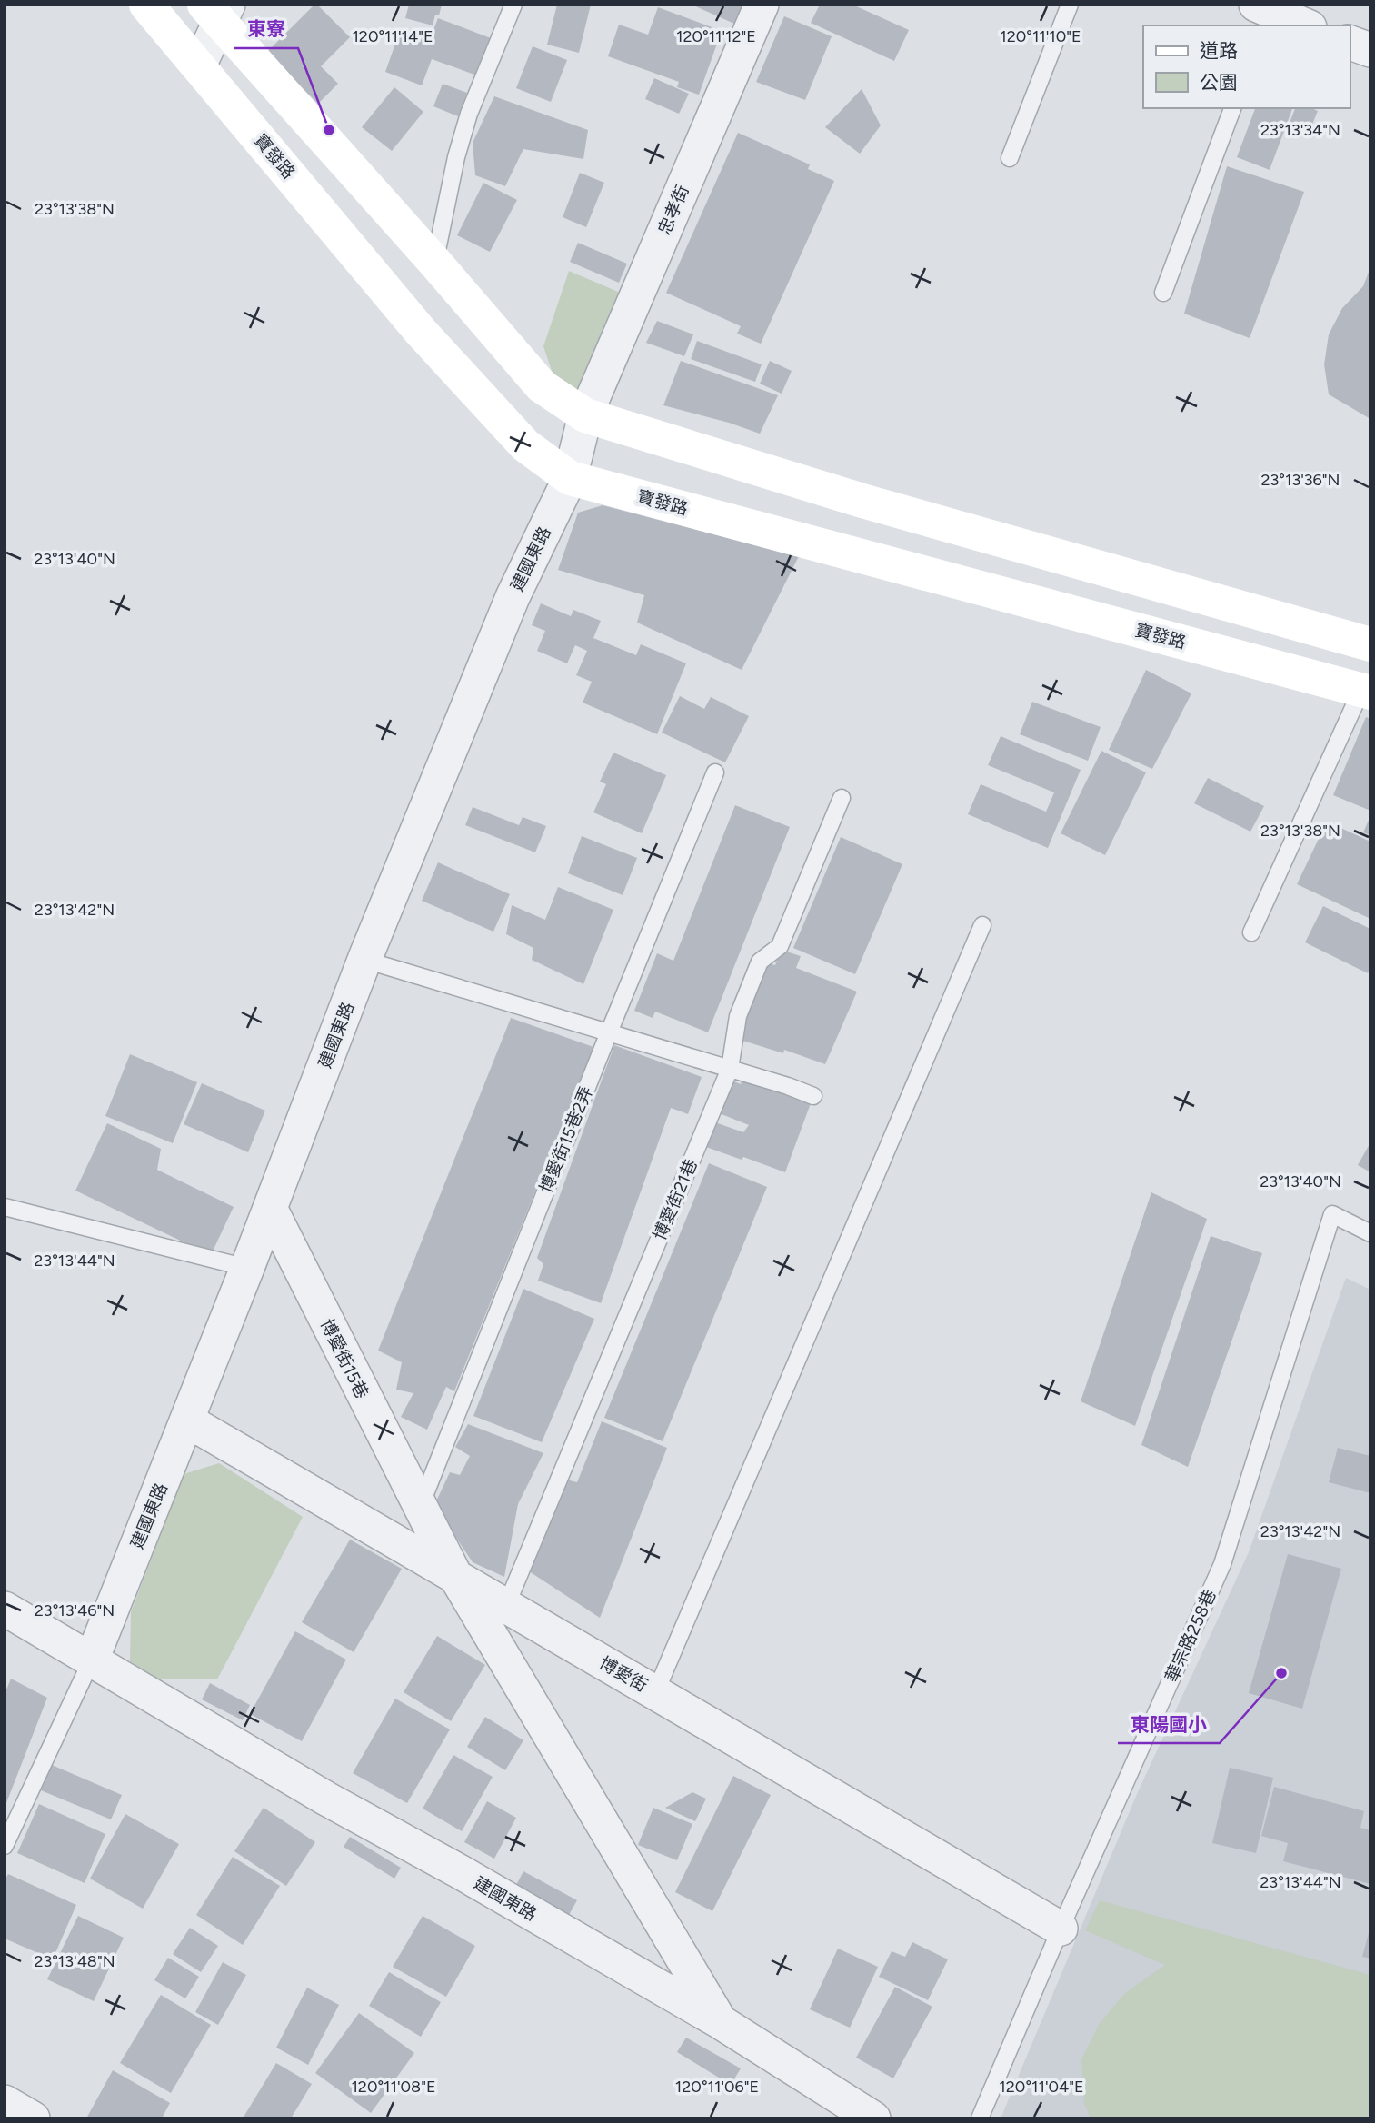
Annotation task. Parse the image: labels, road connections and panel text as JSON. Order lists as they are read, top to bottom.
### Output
{
  "streets": {
    "main road": ["寶發路"],
    "street": [
      "忠孝街",
      "建國東路",
      "博愛街15巷",
      "博愛街"
    ],
    "lane": ["博愛街15巷2弄", "博愛街21巷", "華宗路258巷"]
  },
  "crossings": [
    ["寶發路", "建國東路"],
    ["忠孝街", "建國東路"],
    ["建國東路", "博愛街15巷"],
    ["建國東路", "博愛街"],
    ["博愛街15巷2弄", "博愛街15巷"],
    ["博愛街21巷", "博愛街"],
    ["博愛街15巷", "博愛街"],
    ["華宗路258巷", "博愛街"]
  ],
  "places": ["東寮", "東陽國小"],
  "legend": ["道路", "公園"],
  "coordinates": [
    "120°11'14\"E",
    "120°11'12\"E",
    "120°11'10\"E",
    "23°13'34\"N",
    "23°13'38\"N",
    "23°13'36\"N",
    "23°13'40\"N",
    "23°13'42\"N",
    "23°13'44\"N",
    "23°13'46\"N",
    "23°13'48\"N",
    "120°11'08\"E",
    "120°11'06\"E",
    "120°11'04\"E"
  ]
}
